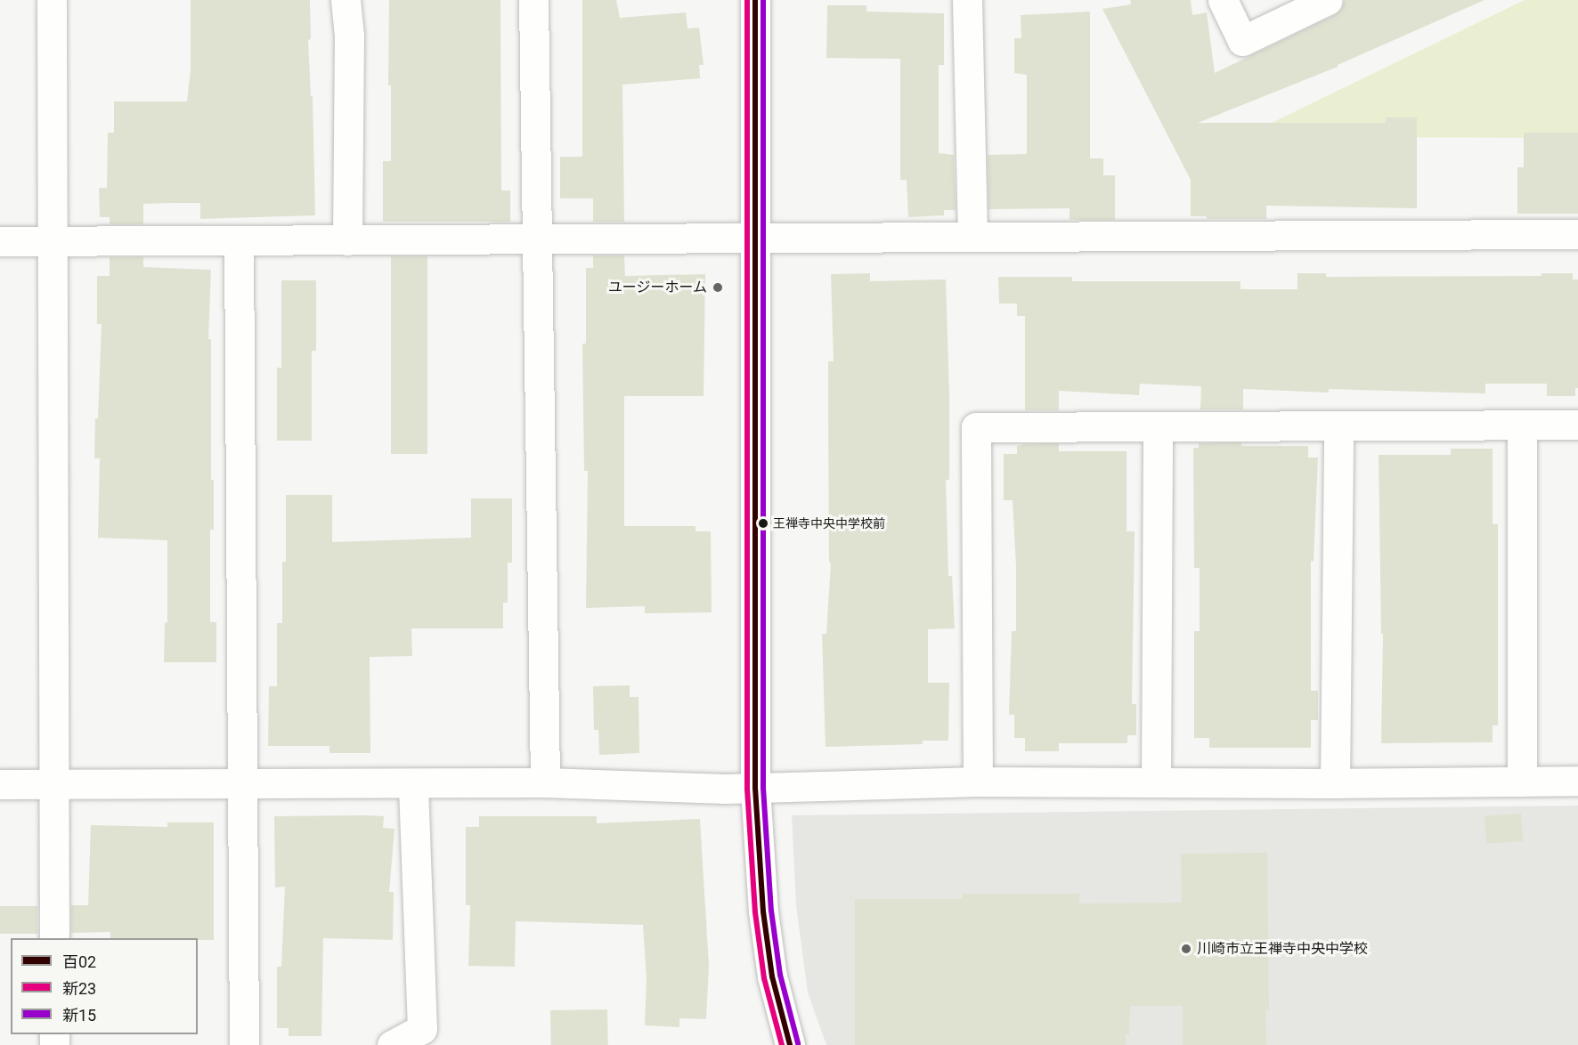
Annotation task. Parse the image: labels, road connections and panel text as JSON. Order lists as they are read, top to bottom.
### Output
{
  "places": ["ユージーホーム", "王禅寺中央中学校前", "川崎市立王禅寺中央中学校"],
  "lines": ["transit line 百02", "transit line 新23", "transit line 新15"],
  "legend": ["百02", "新23", "新15"]
}
